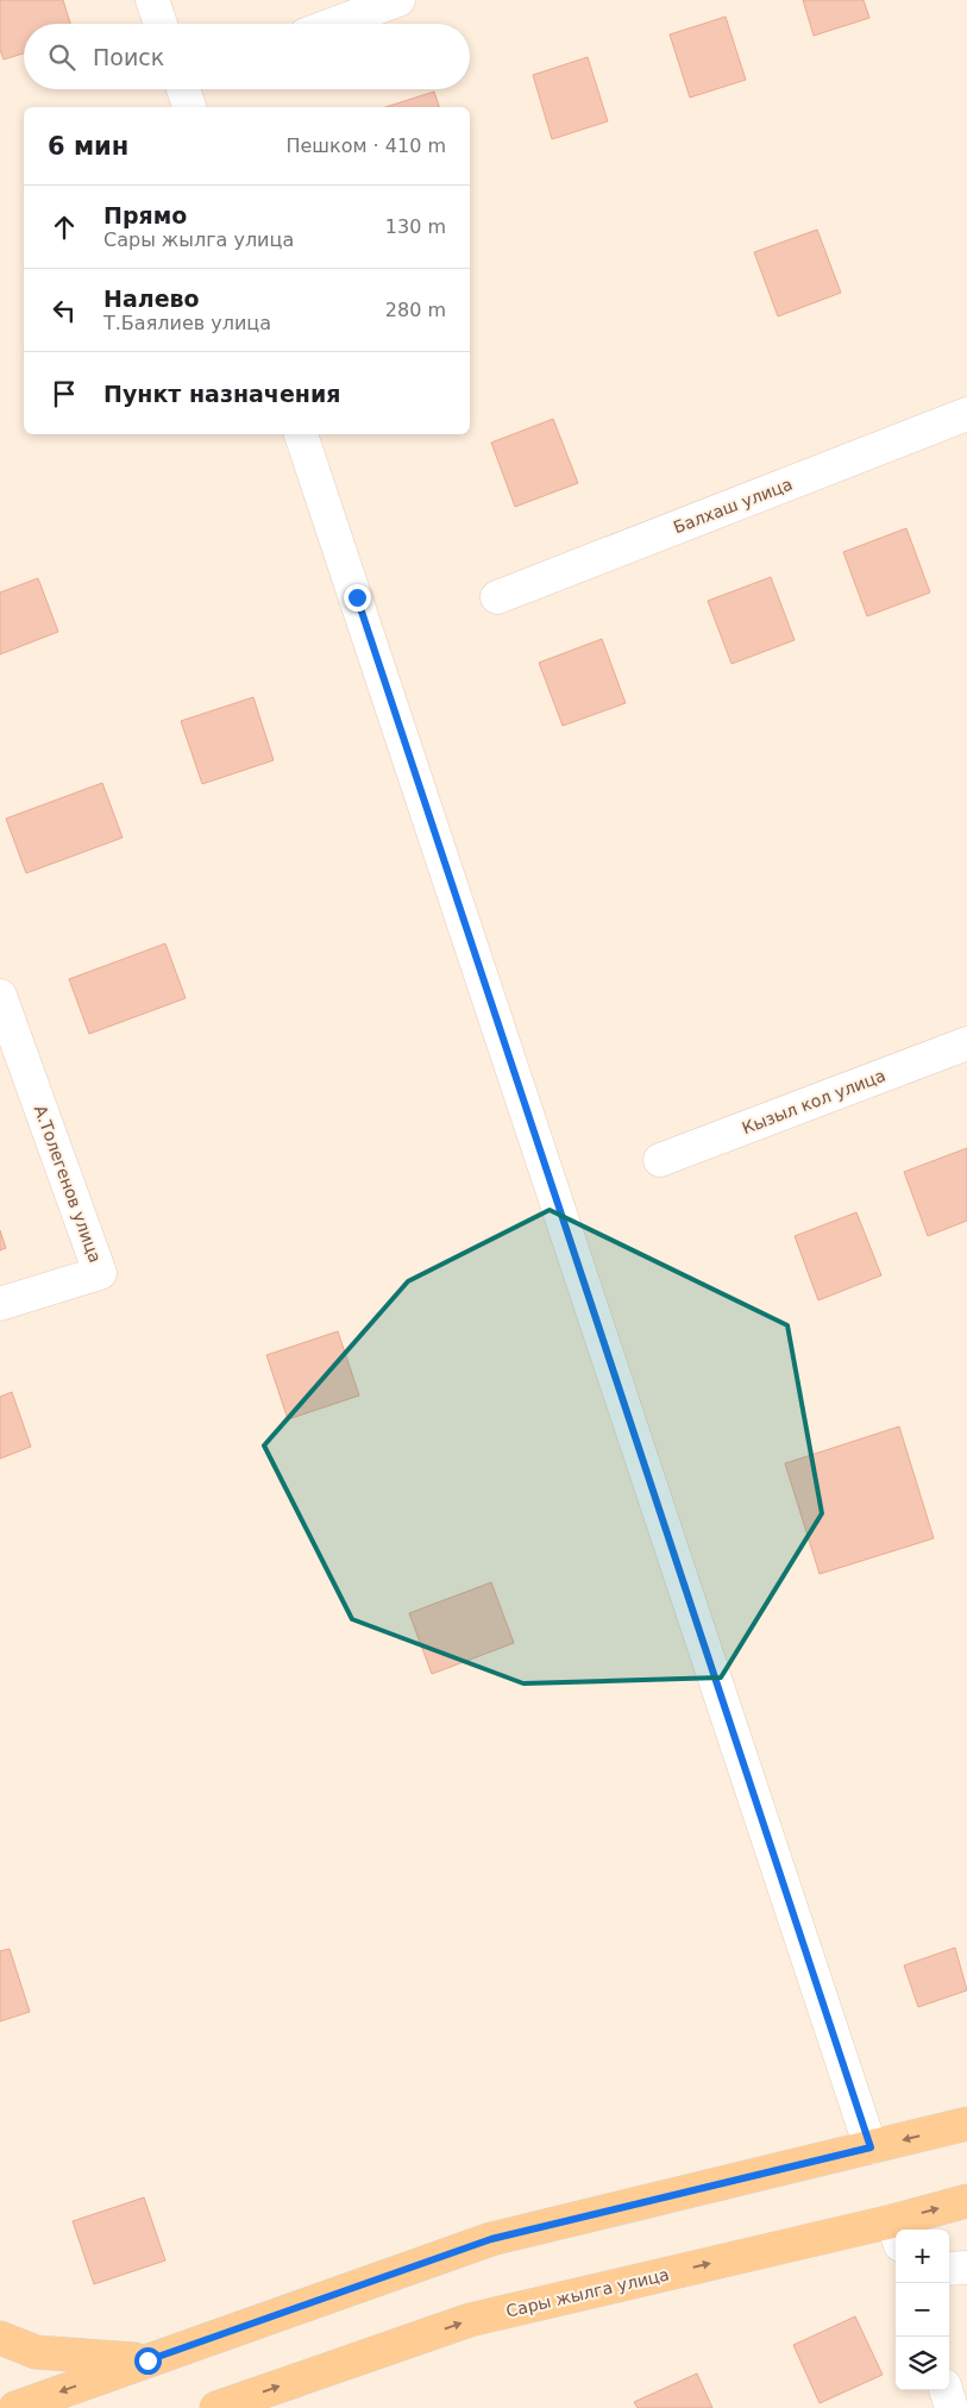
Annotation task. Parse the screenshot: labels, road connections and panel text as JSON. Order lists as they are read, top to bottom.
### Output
{
  "streets": {
    "main road": ["Сары жылга улица"],
    "street": ["Балхаш улица", "Кызыл кол улица", "А.Толегенов улица"]
  },
  "page": {
    "search": "Поиск",
    "heading": ["6 мин", "Пешком · 410 m"],
    "list": [
      ["Прямо", "Сары жылга улица", "130 m"],
      ["Налево", "Т.Баялиев улица", "280 m"],
      "Пункт назначения"
    ],
    "map_buttons": ["+", "−"]
  }
}
